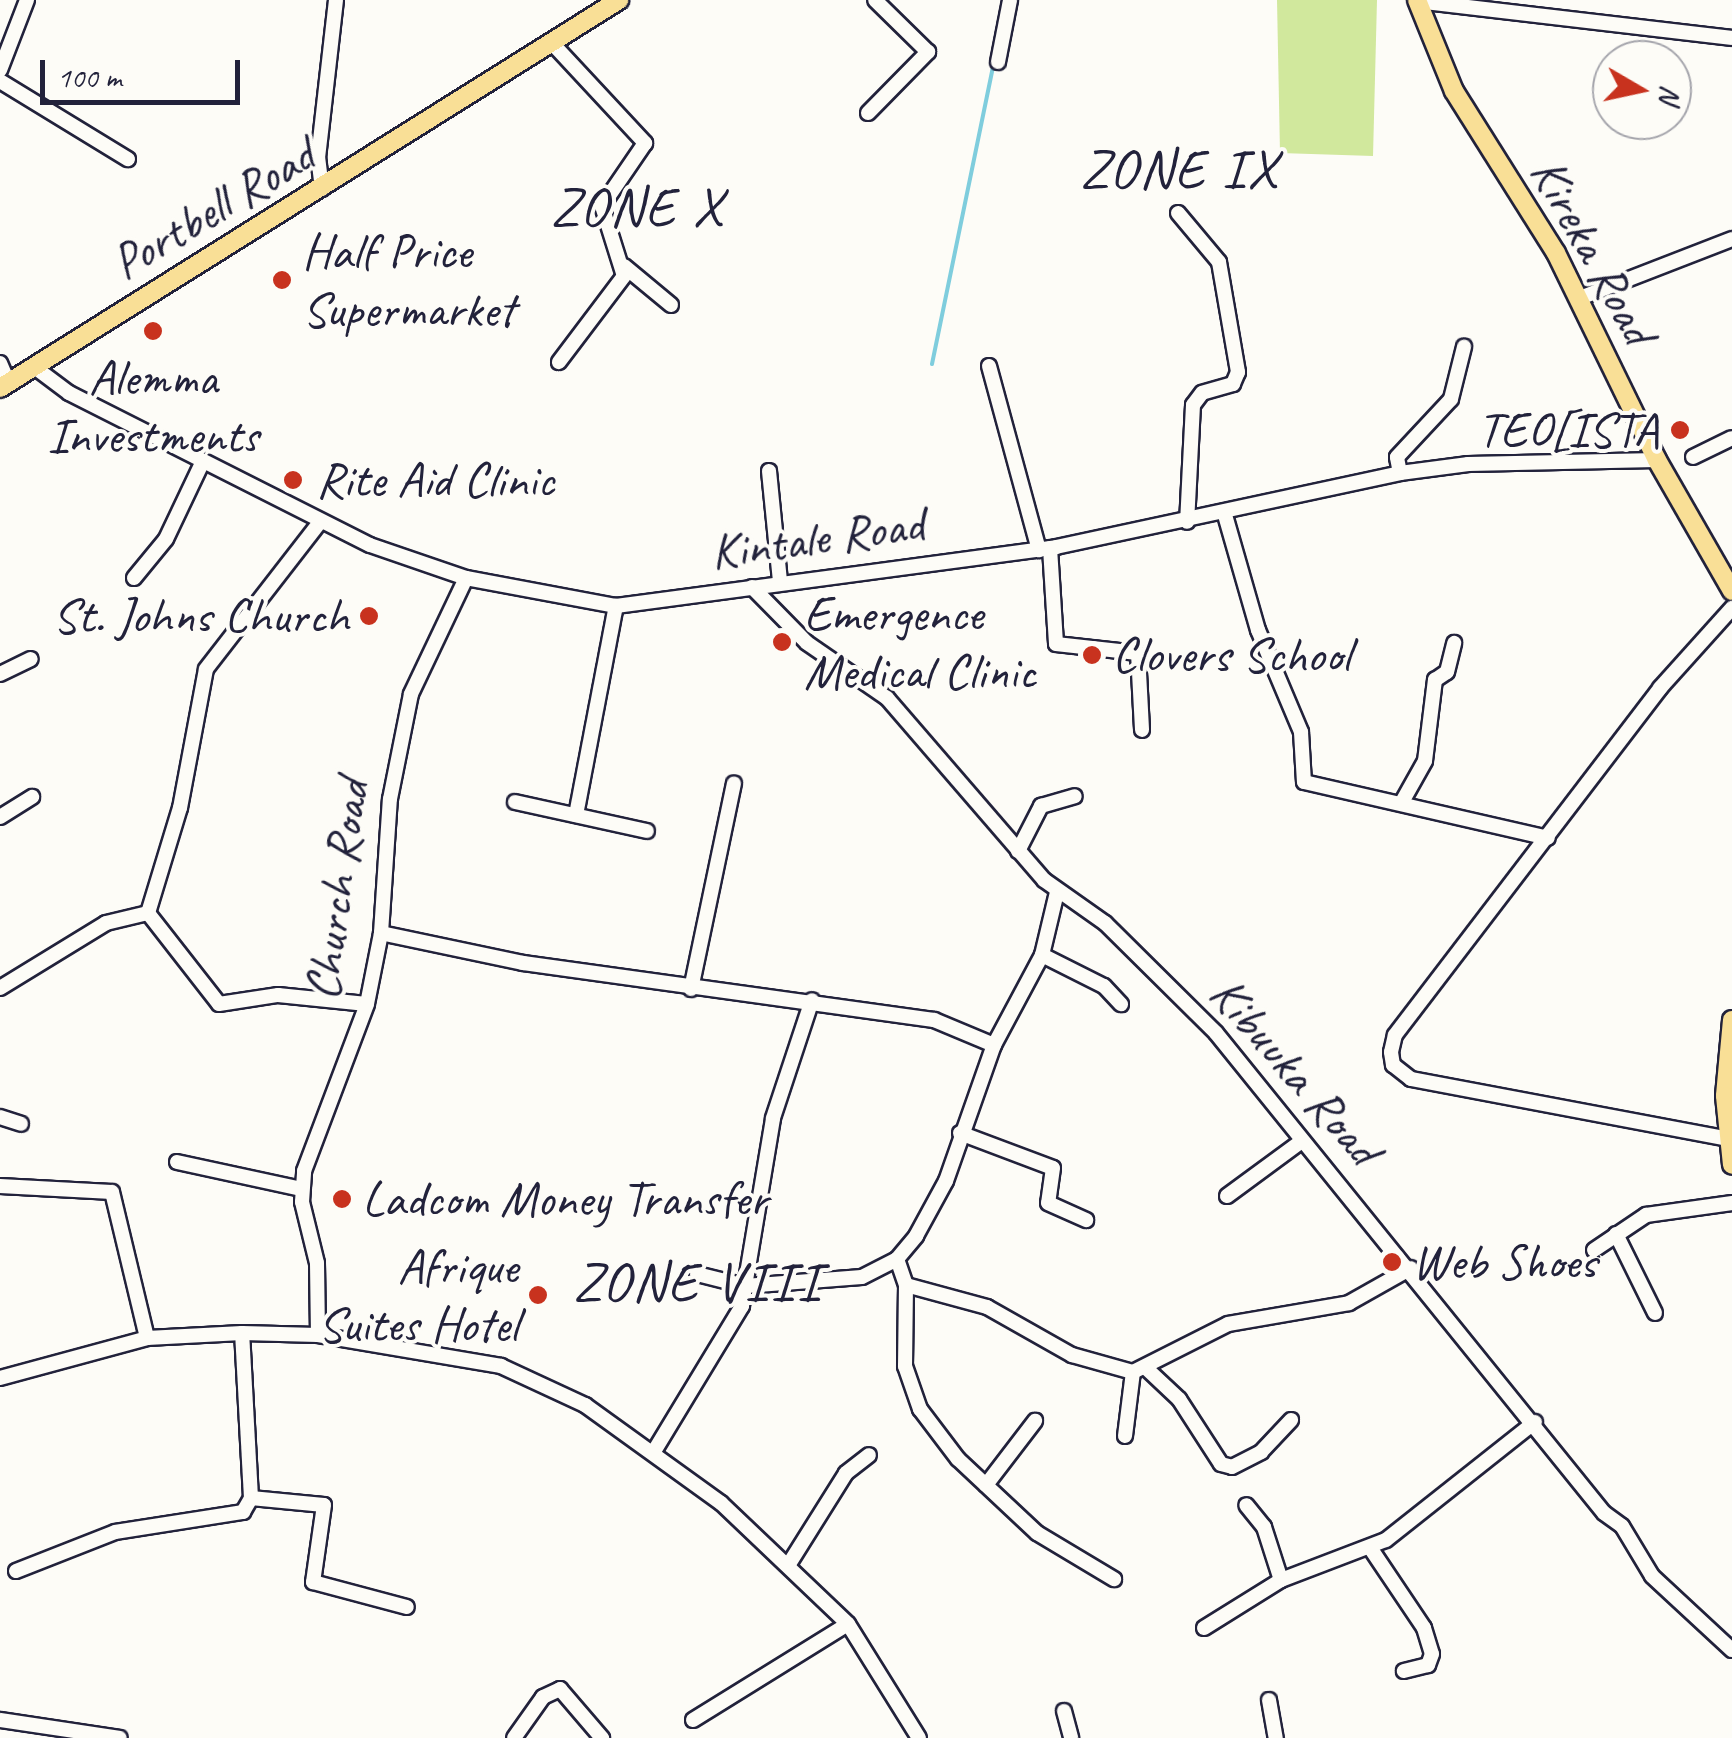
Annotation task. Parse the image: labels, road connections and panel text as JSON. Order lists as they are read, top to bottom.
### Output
{
  "streets": {
    "main road": ["Portbell Road", "Kireka Road"],
    "street": ["Kintale Road", "Church Road", "Kibuuka Road"]
  },
  "crossings": [
    ["Portbell Road", "Kintale Road"],
    ["Kireka Road", "Kintale Road"],
    ["Kintale Road", "Church Road"],
    ["Kintale Road", "Kibuuka Road"]
  ],
  "districts": ["ZONE IX", "ZONE X", "ZONE VIII"],
  "places": [
    "Half Price Supermarket",
    "Alemma Investments",
    "TEO[ISTA",
    "Rite Aid Clinic",
    "St. Johns Church",
    "Emergence Medical Clinic",
    "Clovers School",
    "Ladcom Money Transfer",
    "Web Shoes",
    "Afrique Suites Hotel"
  ],
  "scale_bar": "100 m",
  "north": "right"
}
